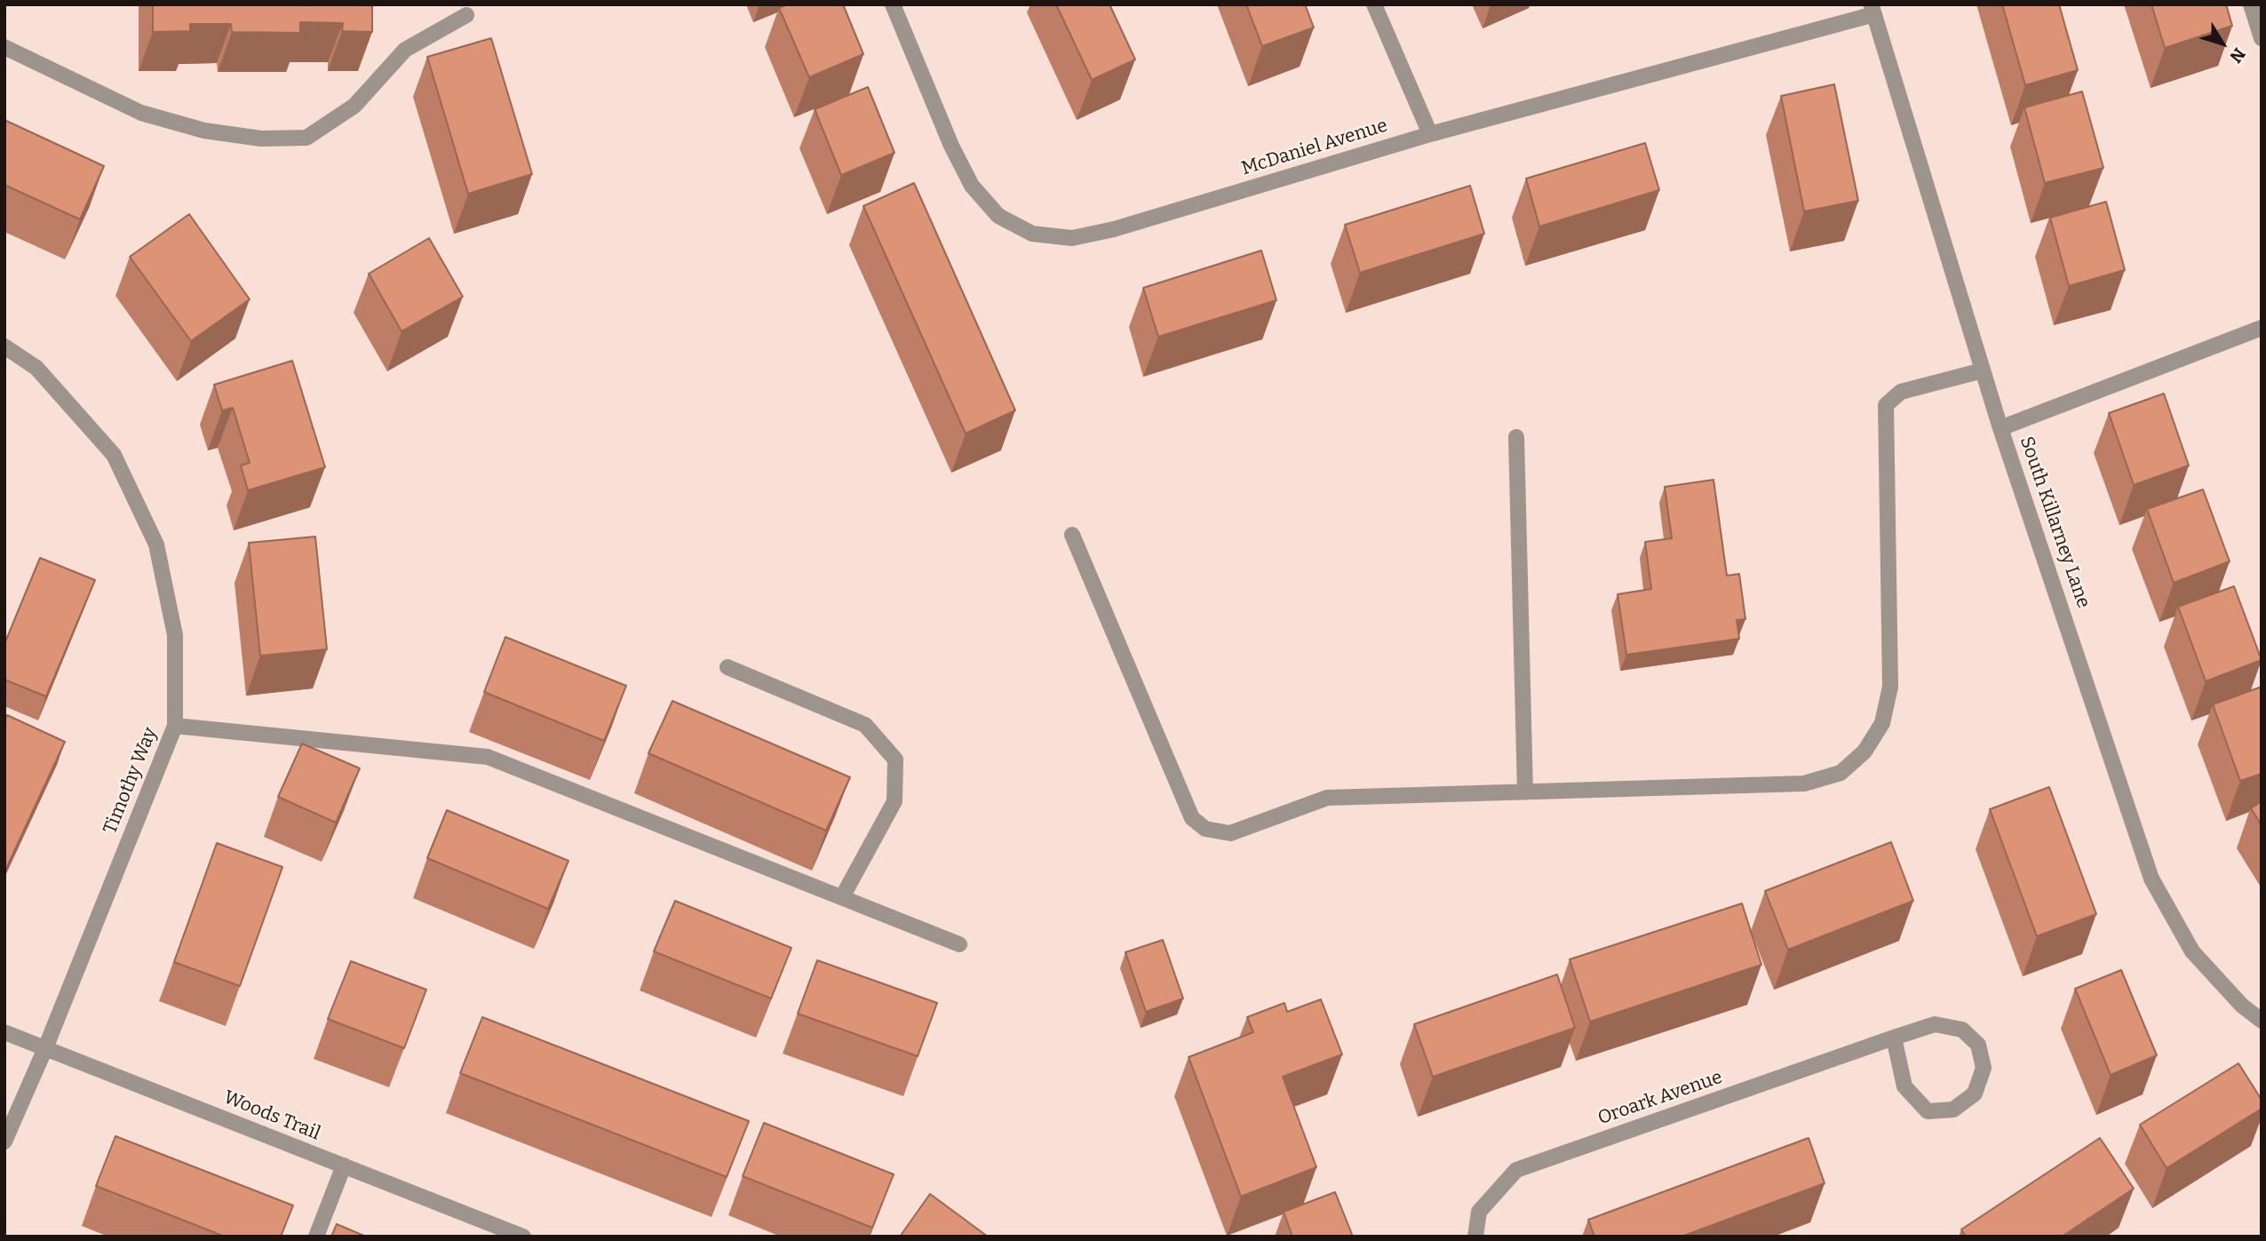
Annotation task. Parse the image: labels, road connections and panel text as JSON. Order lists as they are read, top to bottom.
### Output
{
  "streets": {
    "street": [
      "McDaniel Avenue",
      "South Killarney Lane",
      "Timothy Way",
      "Oroark Avenue",
      "Woods Trail"
    ]
  },
  "crossings": [
    ["McDaniel Avenue", "South Killarney Lane"],
    ["Timothy Way", "Woods Trail"]
  ],
  "north": "bottom right"
}
